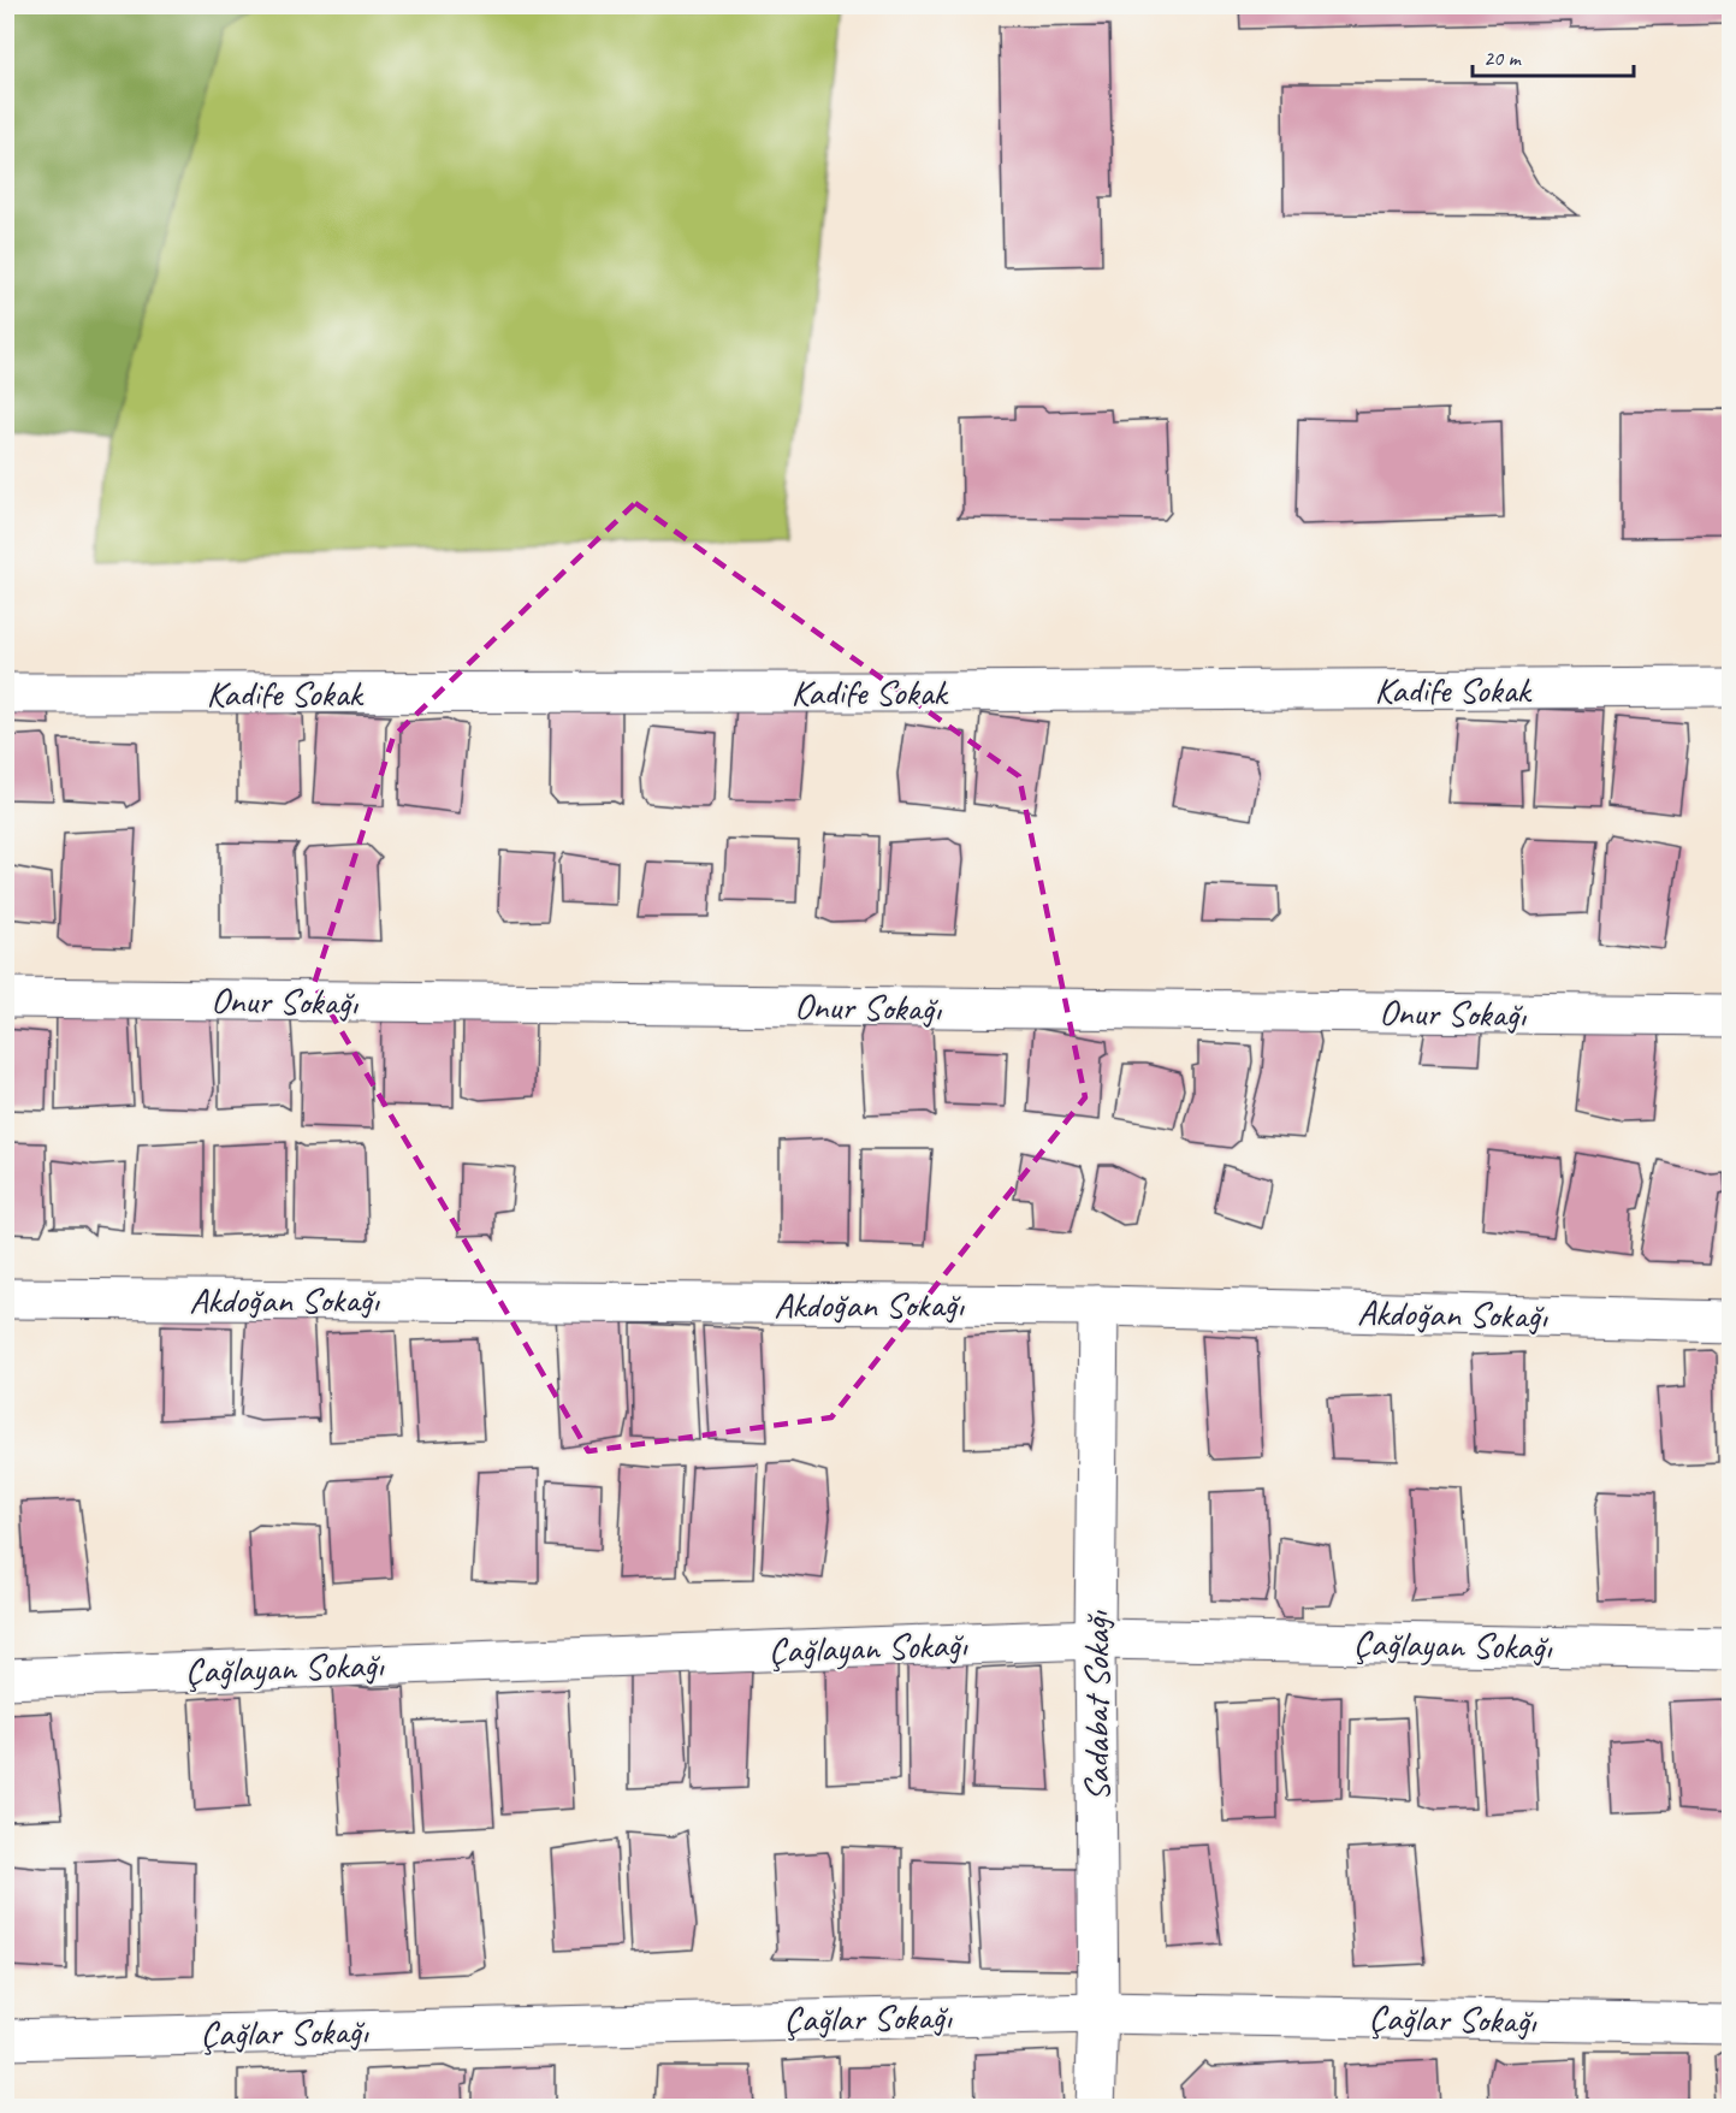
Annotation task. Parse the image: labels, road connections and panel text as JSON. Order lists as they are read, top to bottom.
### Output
{
  "streets": {
    "street": [
      "Kadife Sokak",
      "Onur Sokağı",
      "Akdoğan Sokağı",
      "Çağlayan Sokağı",
      "Sadabat Sokağı",
      "Çağlar Sokağı"
    ]
  },
  "crossings": [
    ["Akdoğan Sokağı", "Sadabat Sokağı"],
    ["Çağlayan Sokağı", "Sadabat Sokağı"],
    ["Sadabat Sokağı", "Çağlar Sokağı"]
  ],
  "scale_bar": "20 m"
}
